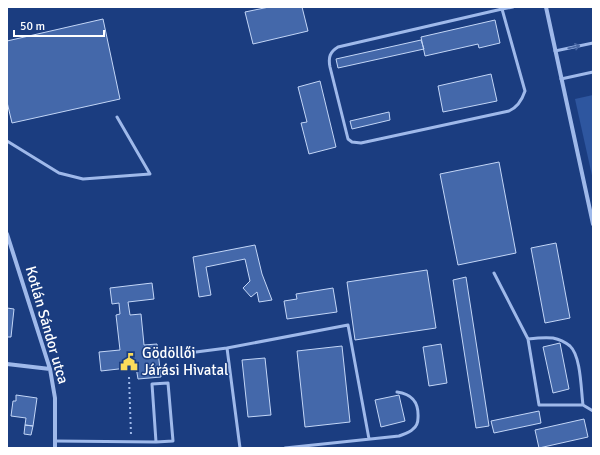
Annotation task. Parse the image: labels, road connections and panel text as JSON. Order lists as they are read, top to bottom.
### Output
{
  "streets": {
    "street": ["Kotlán Sándor utca"]
  },
  "places": {
    "public building": ["Gödöllői Járási Hivatal"]
  },
  "scale_bar": "50 m"
}
